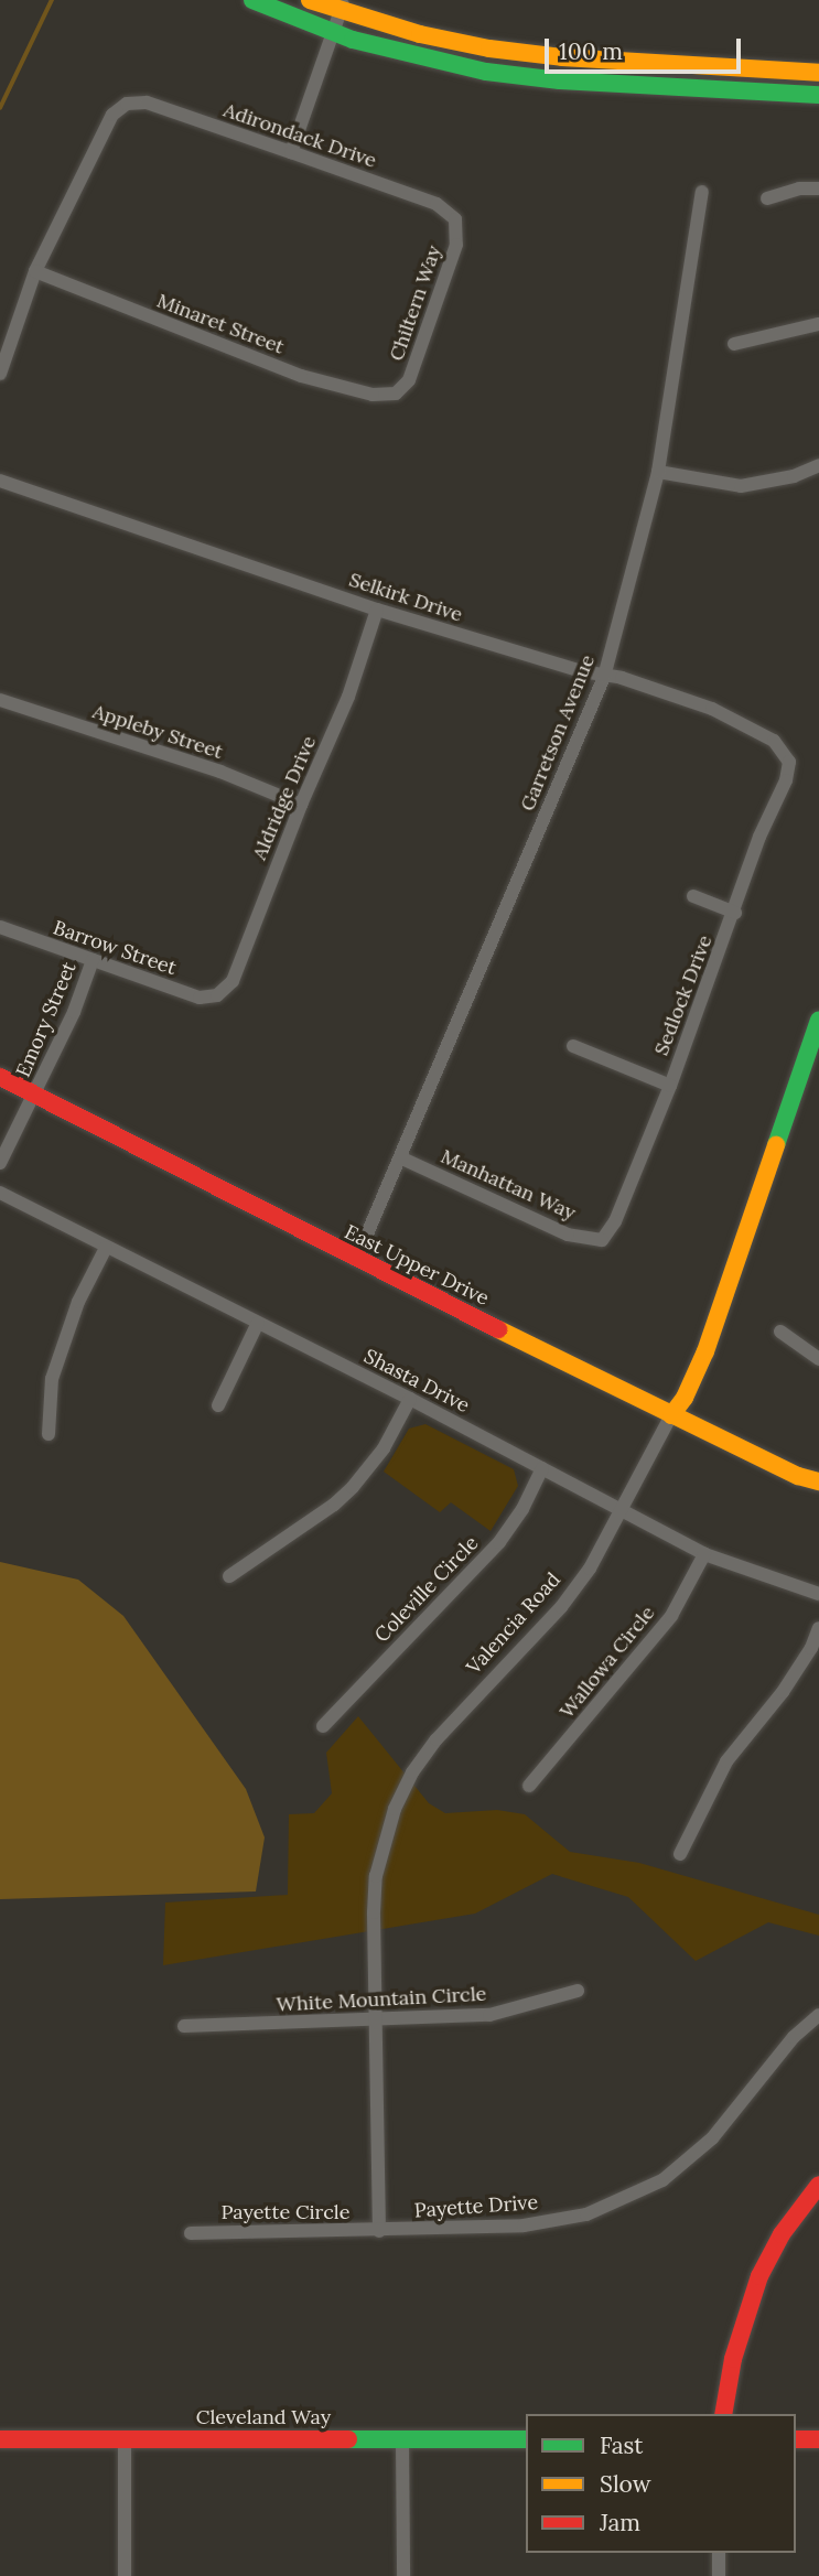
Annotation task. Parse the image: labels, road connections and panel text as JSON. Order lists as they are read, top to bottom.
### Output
{
  "streets": {
    "main road": ["East Upper Drive", "Valencia Road", "Cleveland Way"],
    "street": [
      "Adirondack Drive",
      "Chiltern Way",
      "Minaret Street",
      "Selkirk Drive",
      "Appleby Street",
      "Garretson Avenue",
      "Aldridge Drive",
      "Barrow Street",
      "Sedlock Drive",
      "Emory Street",
      "Manhattan Way",
      "Shasta Drive",
      "Coleville Circle",
      "Wallowa Circle",
      "White Mountain Circle",
      "Payette Drive",
      "Payette Circle"
    ]
  },
  "crossings": [
    ["Adirondack Drive", "Chiltern Way"],
    ["Adirondack Drive", "Minaret Street"],
    ["Chiltern Way", "Minaret Street"],
    ["Selkirk Drive", "Garretson Avenue"],
    ["Selkirk Drive", "Aldridge Drive"],
    ["Selkirk Drive", "Sedlock Drive"],
    ["Appleby Street", "Aldridge Drive"],
    ["Garretson Avenue", "Manhattan Way"],
    ["Garretson Avenue", "East Upper Drive"],
    ["Aldridge Drive", "Barrow Street"],
    ["Barrow Street", "Emory Street"],
    ["Sedlock Drive", "Manhattan Way"],
    ["Emory Street", "East Upper Drive"],
    ["East Upper Drive", "Valencia Road"],
    ["Shasta Drive", "Coleville Circle"],
    ["Shasta Drive", "Valencia Road"],
    ["Shasta Drive", "Wallowa Circle"],
    ["Valencia Road", "White Mountain Circle"],
    ["Valencia Road", "Payette Drive"],
    ["Valencia Road", "Payette Circle"],
    ["Payette Drive", "Payette Circle"]
  ],
  "legend": ["Fast", "Slow", "Jam"],
  "scale_bar": "100 m"
}
